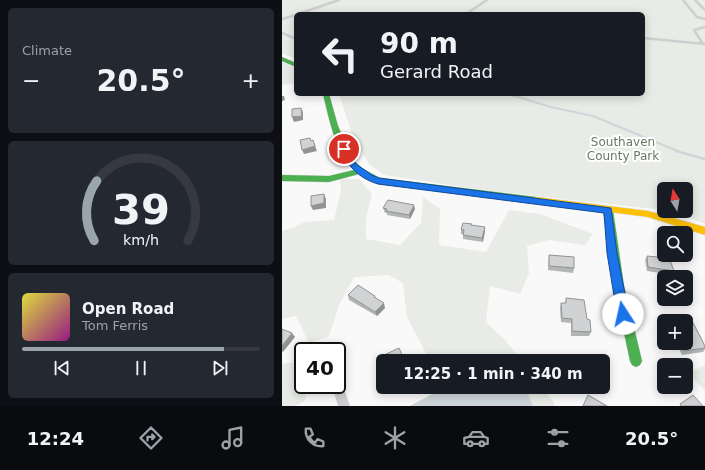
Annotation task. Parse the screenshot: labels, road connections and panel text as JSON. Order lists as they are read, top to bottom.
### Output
{
  "parks": ["Southaven County Park"],
  "north": "top",
  "page": {
    "tile": "Climate",
    "turn": ["90 m", "Gerard Road"],
    "heat": ["−", "20.5°", "+"],
    "map_buttons": ["+", "−"],
    "song": ["Open Road", "Tom Ferris"],
    "limit": "40",
    "trip": "12:25 · 1 min · 340 m",
    "tabs": ["12:24", "20.5°"],
    "gauge": ["39", "km/h"]
  }
}
